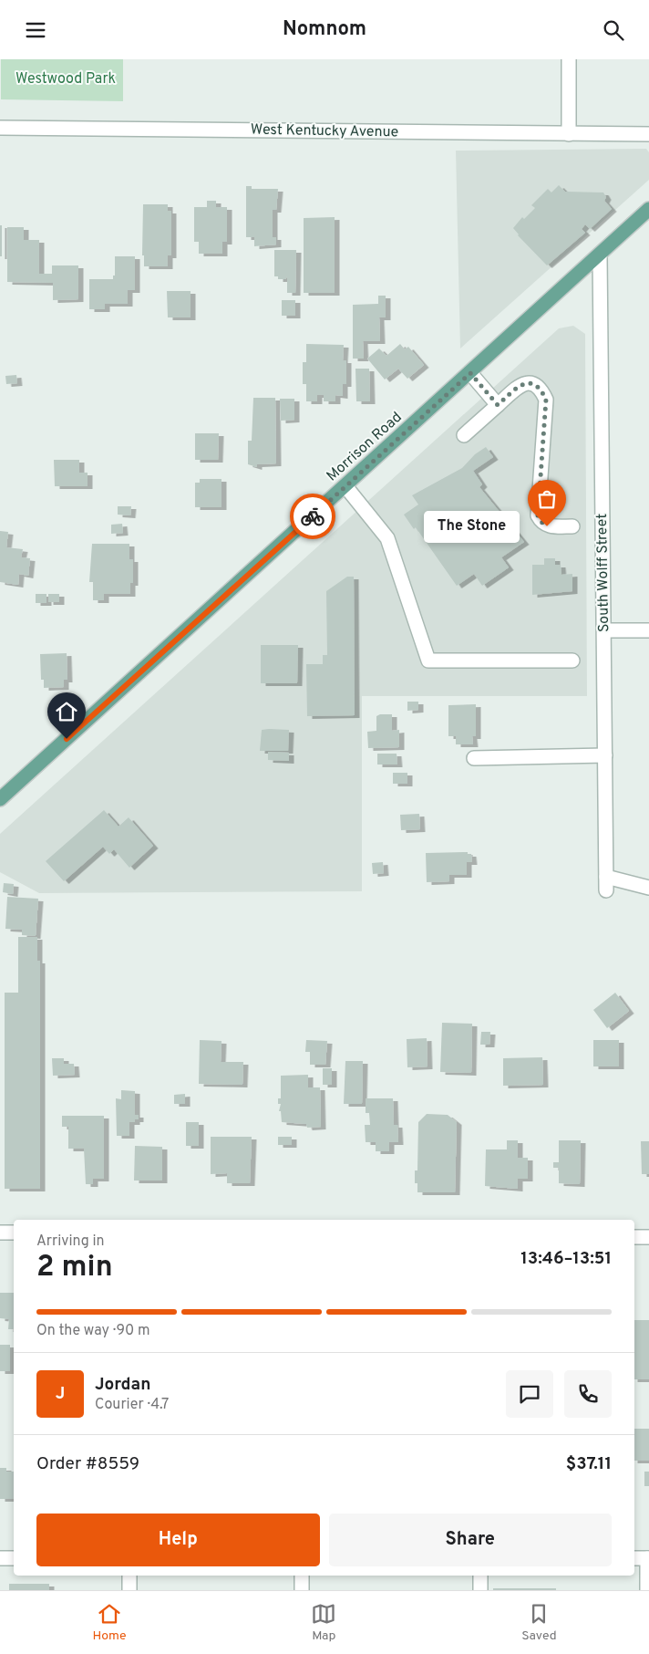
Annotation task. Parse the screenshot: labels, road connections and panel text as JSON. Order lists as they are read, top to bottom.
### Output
{
  "streets": {
    "main road": ["Morrison Road"],
    "street": ["West Kentucky Avenue", "South Wolff Street"]
  },
  "crossings": [
    ["Morrison Road", "South Wolff Street"]
  ],
  "parks": ["Westwood Park"],
  "places": ["The Stone"],
  "page": {
    "header": "Nomnom",
    "bubble": "The Stone",
    "heading": ["2 min", "Arriving in", "13:46–13:51"],
    "panel": [
      "Jordan",
      "Courier · 4.7",
      "Order #8559",
      "$37.11"
    ],
    "bar": "On the way · 90 m",
    "round": "J",
    "buttons": ["Help", "Share"],
    "tabs": ["Home", "Map", "Saved"]
  }
}
